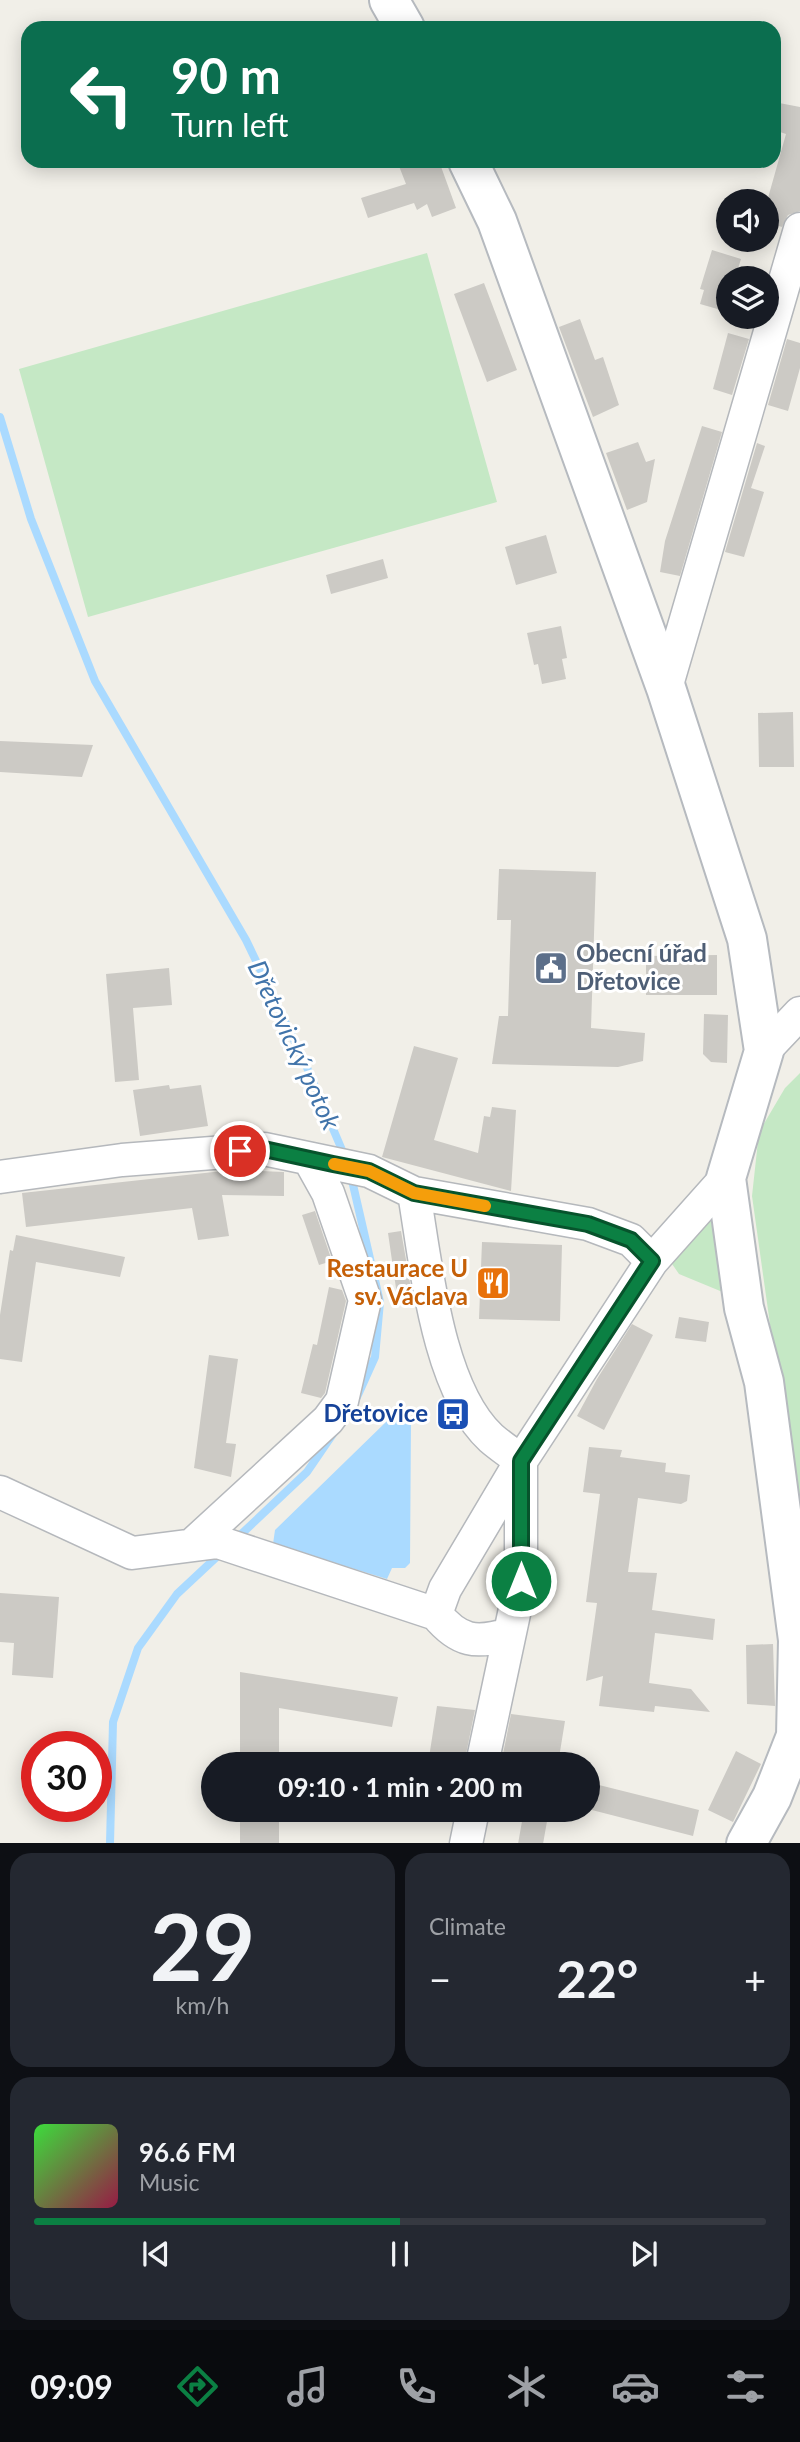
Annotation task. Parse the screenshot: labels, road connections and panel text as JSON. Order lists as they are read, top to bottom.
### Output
{
  "water": ["Dřetovický potok"],
  "places": {
    "public building": ["Obecní úřad Dřetovice"],
    "restaurant": ["Restaurace U sv. Václava"],
    "bus stop": ["Dřetovice"]
  },
  "page": {
    "turn": ["90 m", "Turn left"],
    "limit": "30",
    "trip": "09:10 · 1 min · 200 m",
    "tile": [
      ["29", "km/h"],
      "Climate"
    ],
    "heat": ["−", "22°", "+"],
    "song": ["96.6 FM", "Music"],
    "tabs": "09:09"
  }
}
